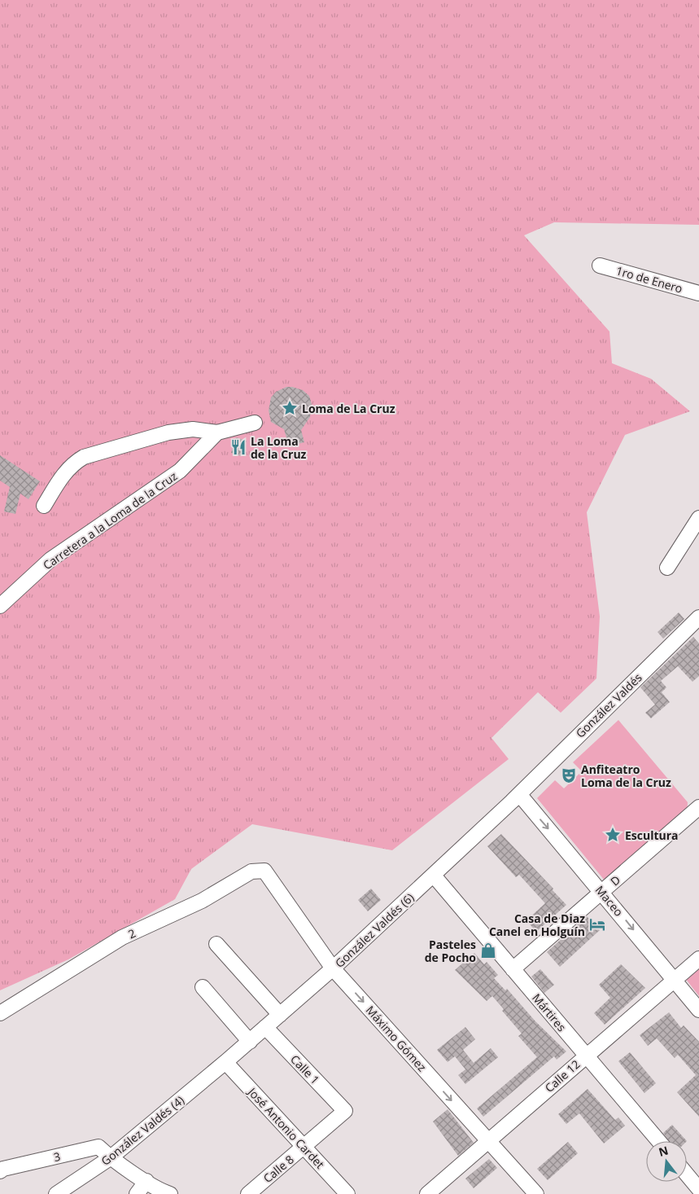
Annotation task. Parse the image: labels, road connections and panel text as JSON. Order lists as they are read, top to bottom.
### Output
{
  "streets": {
    "street": [
      "1ro de Enero",
      "Carretera a la Loma de la Cruz",
      "González Valdés",
      "D",
      "Maceo",
      "González Valdés (6)",
      "2",
      "Mártires",
      "Máximo Gómez",
      "Calle 1",
      "Calle 12",
      "José Antonio Cardet",
      "González Valdés (4)",
      "3",
      "Calle 8"
    ]
  },
  "crossings": [
    ["González Valdés", "Maceo"],
    ["González Valdés", "González Valdés (6)"],
    ["D", "Maceo"],
    ["D", "Mártires"],
    ["Maceo", "González Valdés (6)"],
    ["Maceo", "Calle 12"],
    ["González Valdés (6)", "Mártires"],
    ["González Valdés (6)", "Máximo Gómez"],
    ["González Valdés (6)", "Calle 1"],
    ["González Valdés (6)", "José Antonio Cardet"],
    ["González Valdés (6)", "González Valdés (4)"],
    ["2", "Máximo Gómez"],
    ["Mártires", "Calle 12"],
    ["Máximo Gómez", "Calle 12"],
    ["Calle 1", "Calle 8"],
    ["José Antonio Cardet", "González Valdés (4)"],
    ["José Antonio Cardet", "Calle 8"],
    ["González Valdés (4)", "3"]
  ],
  "one_way": ["Maceo", "Máximo Gómez"],
  "places": {
    "place": ["Loma de La Cruz", "Escultura"],
    "restaurant": ["La Loma de la Cruz"],
    "theatre": ["Anfiteatro Loma de la Cruz"],
    "hotel": ["Casa de Diaz Canel en Holguín"],
    "shop": ["Pasteles de Pocho"]
  },
  "north": "top"
}
